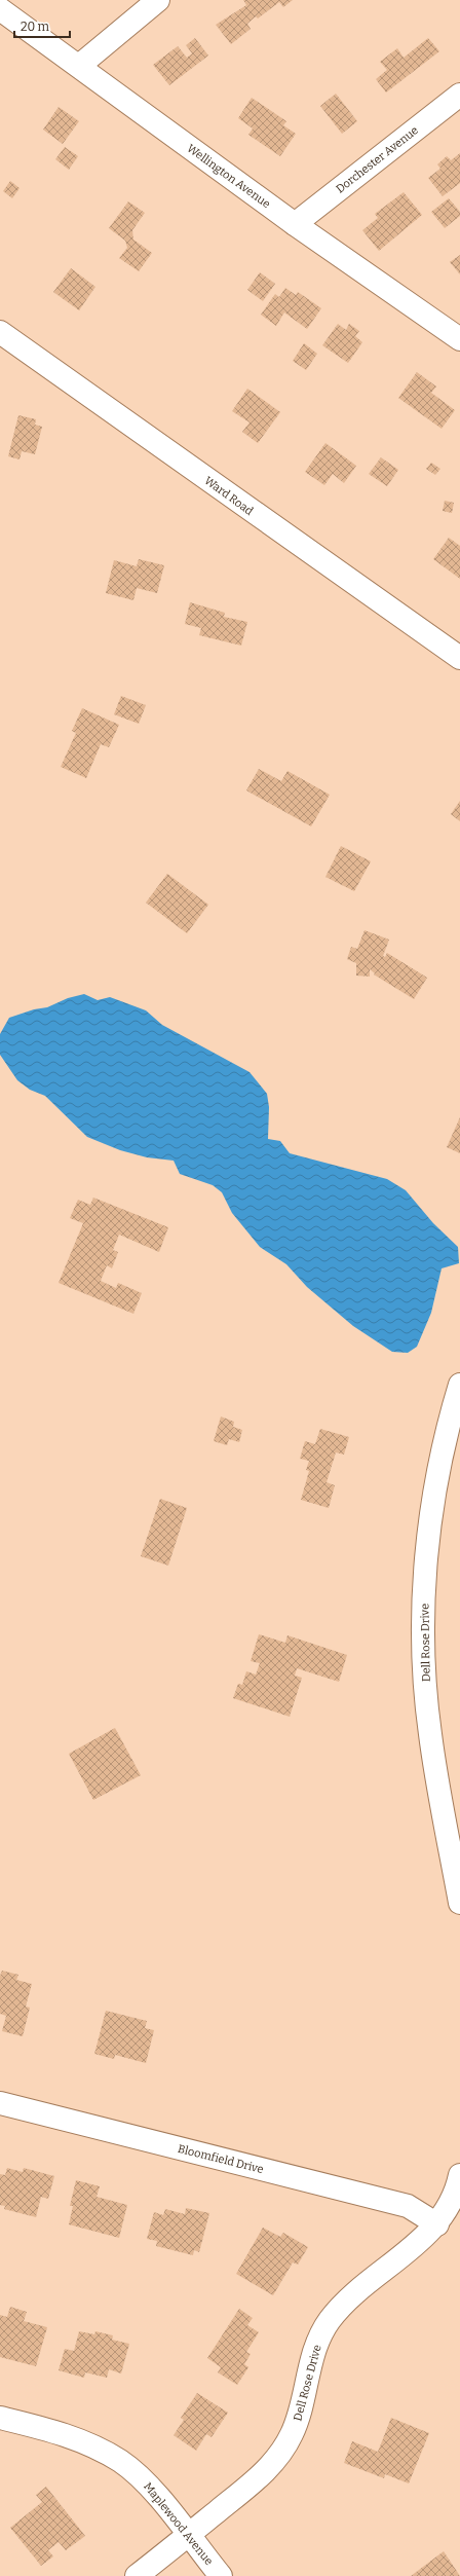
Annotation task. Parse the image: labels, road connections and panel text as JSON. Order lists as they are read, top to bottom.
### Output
{
  "streets": {
    "street": [
      "Dorchester Avenue",
      "Wellington Avenue",
      "Ward Road",
      "Dell Rose Drive",
      "Bloomfield Drive",
      "Maplewood Avenue"
    ]
  },
  "crossings": [
    ["Dorchester Avenue", "Wellington Avenue"],
    ["Dell Rose Drive", "Bloomfield Drive"],
    ["Dell Rose Drive", "Maplewood Avenue"]
  ],
  "scale_bar": "20 m"
}
